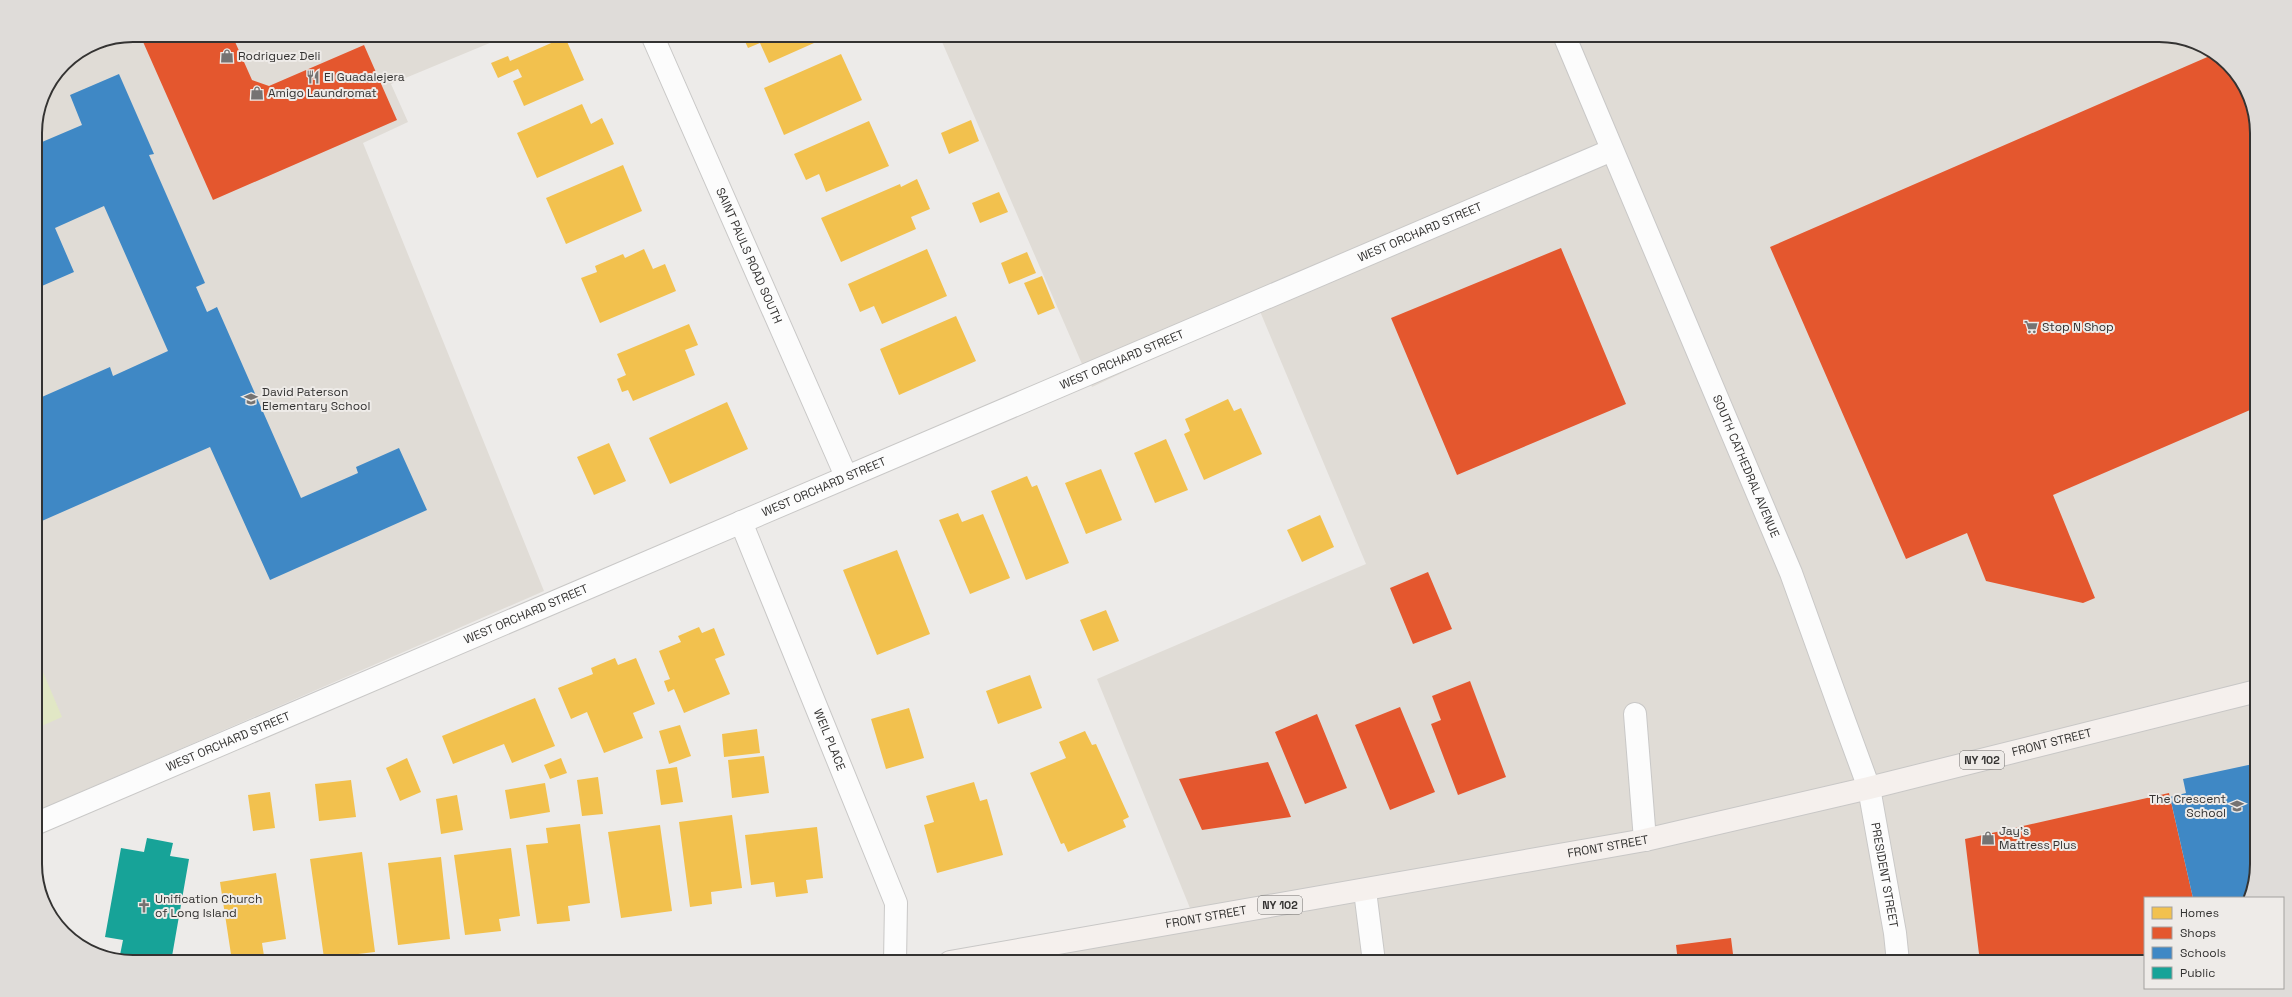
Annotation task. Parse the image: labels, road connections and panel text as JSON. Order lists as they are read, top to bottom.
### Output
{
  "streets": {
    "main road": ["FRONT STREET", "NY 102"],
    "street": [
      "WEST ORCHARD STREET",
      "SAINT PAULS ROAD SOUTH",
      "SOUTH CATHEDRAL AVENUE",
      "WEIL PLACE",
      "PRESIDENT STREET"
    ]
  },
  "crossings": [
    ["WEST ORCHARD STREET", "SAINT PAULS ROAD SOUTH"],
    ["WEST ORCHARD STREET", "SOUTH CATHEDRAL AVENUE"],
    ["WEST ORCHARD STREET", "WEIL PLACE"],
    ["SOUTH CATHEDRAL AVENUE", "FRONT STREET"],
    ["SOUTH CATHEDRAL AVENUE", "PRESIDENT STREET"],
    ["FRONT STREET", "PRESIDENT STREET"]
  ],
  "places": {
    "shop": ["Rodriguez Deli", "Amigo Laundromat", "Jay's Mattress Plus"],
    "restaurant": ["El Guadalejera"],
    "supermarket": ["Stop N Shop"],
    "school or university": ["David Paterson Elementary School", "The Crescent School"],
    "church": ["Unification Church of Long Island"]
  },
  "legend": [
    "Homes",
    "Shops",
    "Schools",
    "Public"
  ]
}
